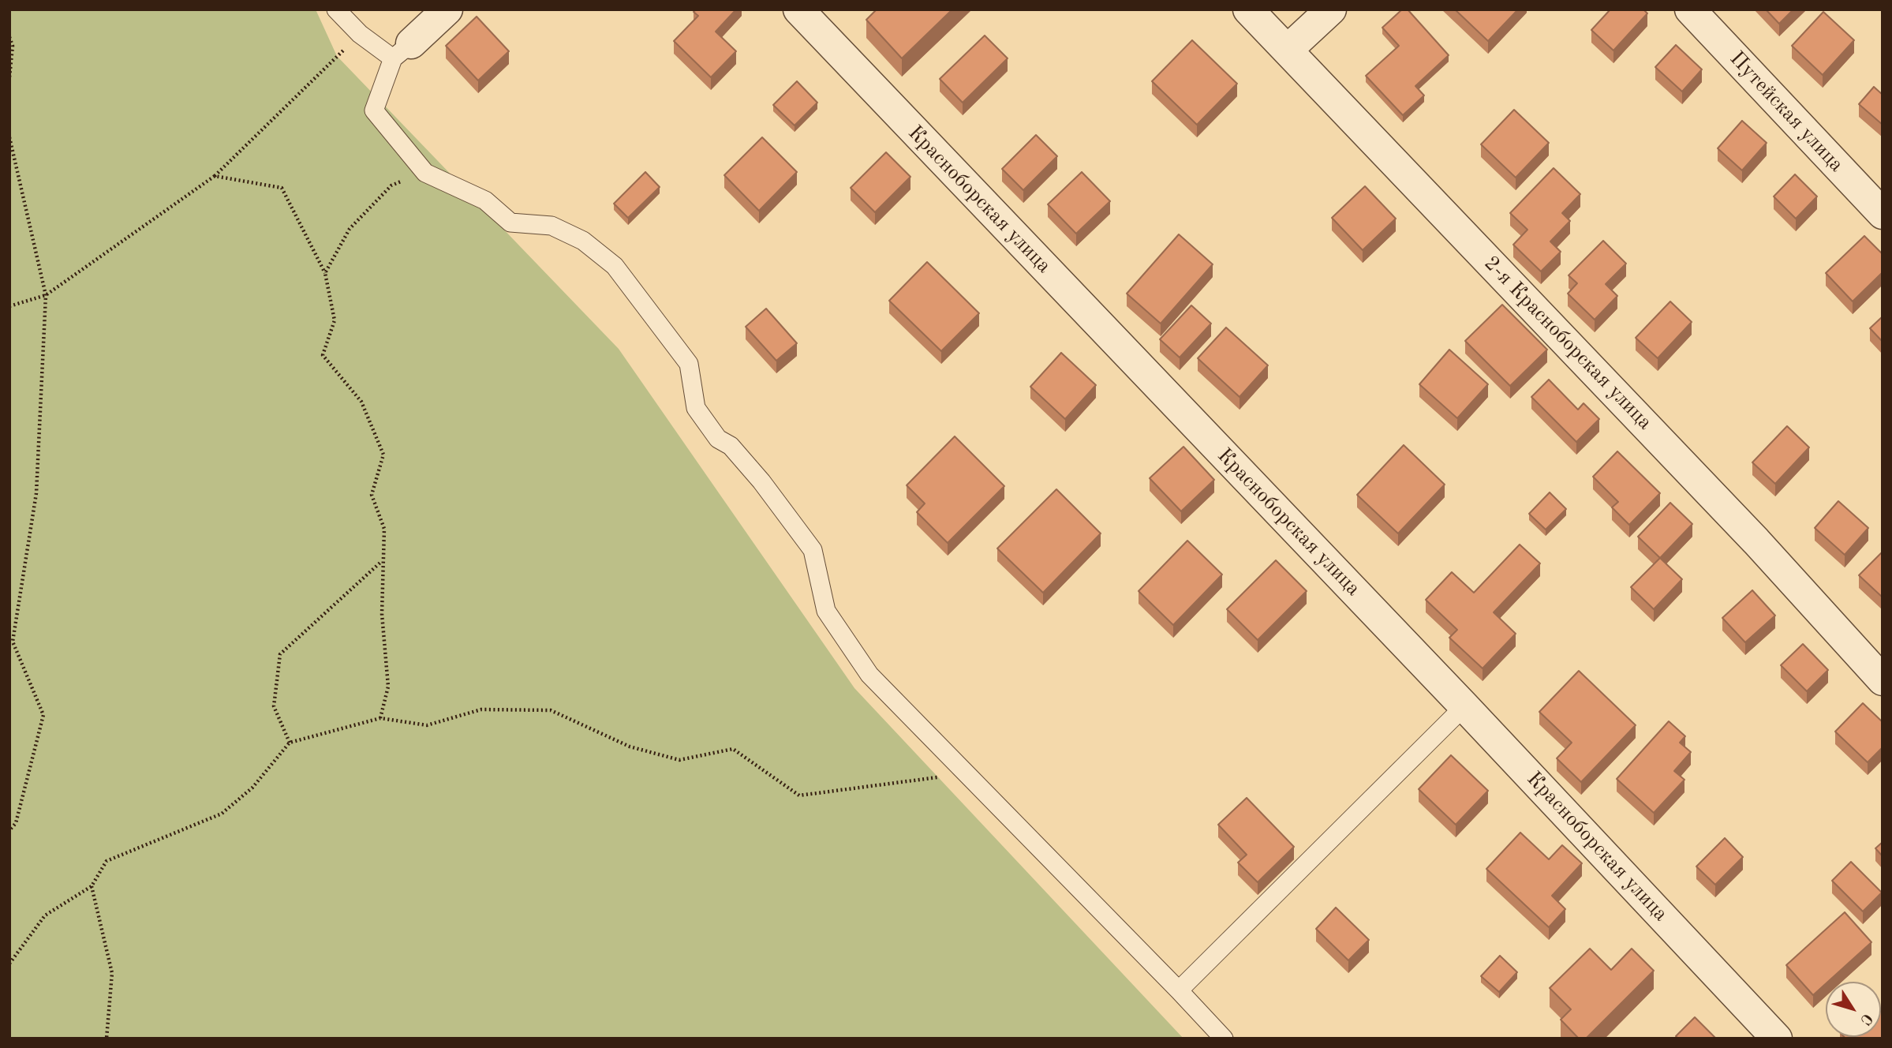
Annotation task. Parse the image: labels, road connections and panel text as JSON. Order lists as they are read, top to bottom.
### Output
{
  "streets": {
    "street": ["Путейская улица", "Красноборская улица", "2-я Красноборская улица"]
  },
  "north": "bottom right"
}
